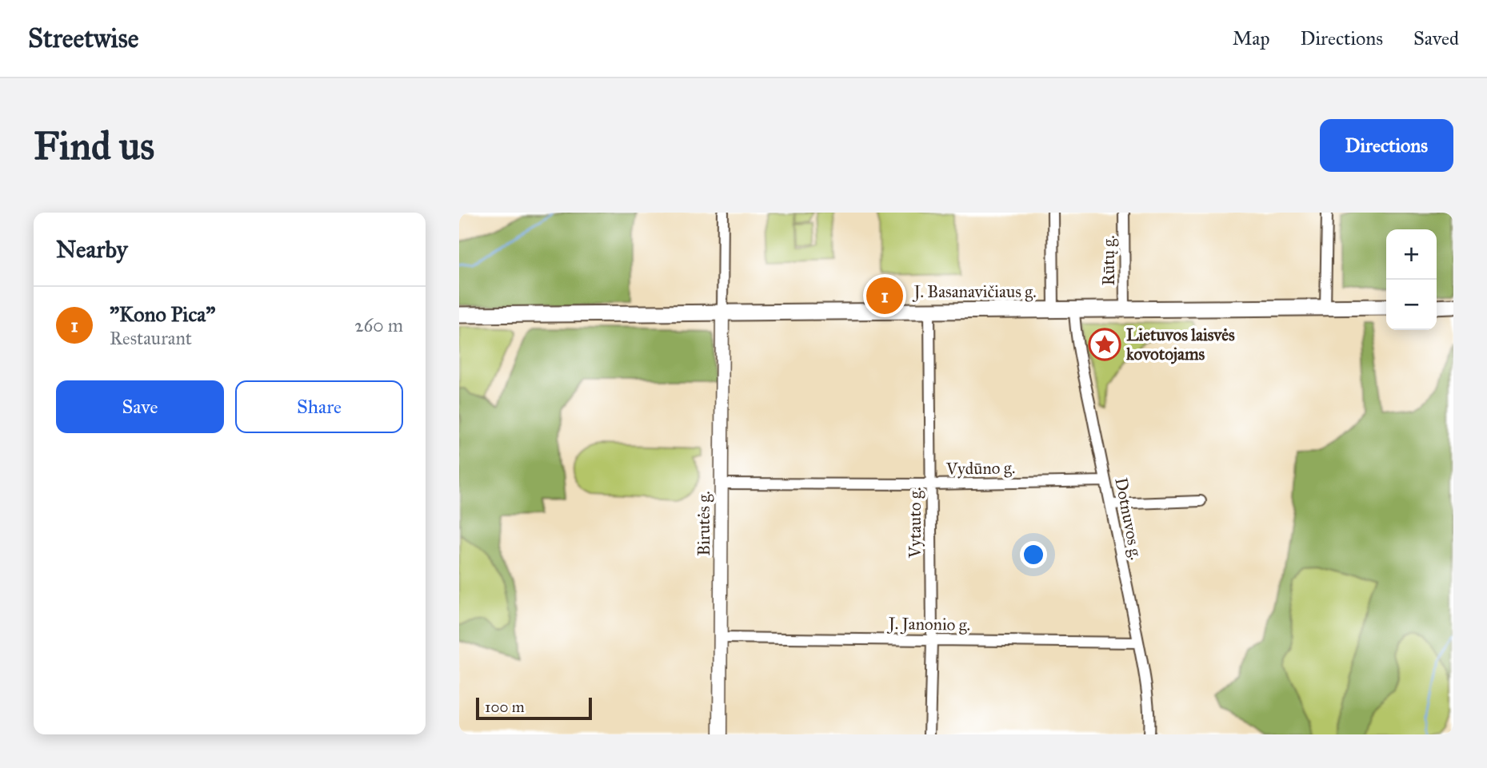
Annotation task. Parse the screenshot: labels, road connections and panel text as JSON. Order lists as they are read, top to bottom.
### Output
{
  "streets": {
    "main road": ["J. Basanavičiaus g."],
    "street": [
      "Rūtų g.",
      "Vydūno g.",
      "Dotnuvos g.",
      "Vytauto g.",
      "Birutės g.",
      "J. Janonio g."
    ]
  },
  "crossings": [
    ["Rūtų g.", "J. Basanavičiaus g."],
    ["J. Basanavičiaus g.", "Dotnuvos g."],
    ["J. Basanavičiaus g.", "Vytauto g."],
    ["J. Basanavičiaus g.", "Birutės g."],
    ["Vydūno g.", "Dotnuvos g."],
    ["Vydūno g.", "Vytauto g."],
    ["Vydūno g.", "Birutės g."],
    ["Dotnuvos g.", "J. Janonio g."],
    ["Vytauto g.", "J. Janonio g."],
    ["Birutės g.", "J. Janonio g."]
  ],
  "places": {
    "place": ["Lietuvos laisvės kovotojams"]
  },
  "scale_bar": "100 m",
  "page": {
    "header": "Streetwise",
    "nav": ["Map", "Directions", "Saved"],
    "buttons": [
      "Directions",
      ["Save", "Share"]
    ],
    "title": "Find us",
    "heading": "Nearby",
    "map_buttons": ["+", "−"],
    "pins": "1",
    "list": [
      {
        "mark": "1",
        "name": "\"Kono Pica\"",
        "note": "Restaurant",
        "value": "260 m"
      }
    ],
    "scale": "100 m"
  }
}
